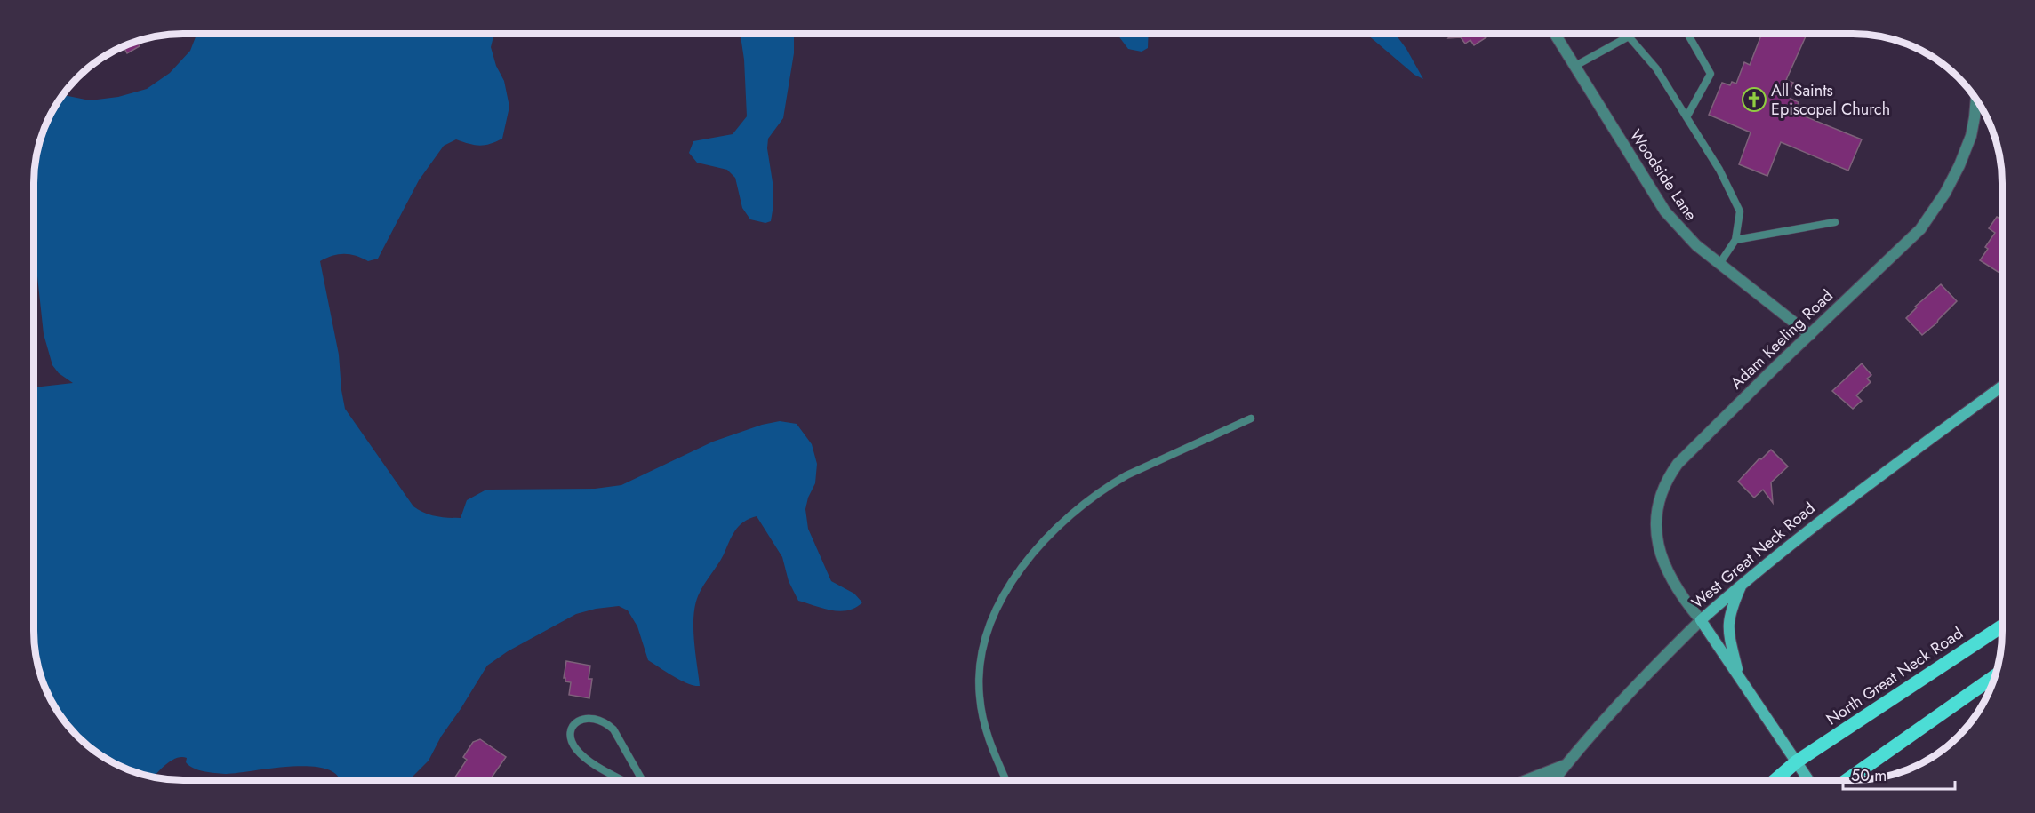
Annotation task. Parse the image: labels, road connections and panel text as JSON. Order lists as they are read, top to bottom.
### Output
{
  "streets": {
    "main road": ["North Great Neck Road"],
    "street": ["Woodside Lane", "Adam Keeling Road", "West Great Neck Road"]
  },
  "crossings": [
    ["Woodside Lane", "Adam Keeling Road"],
    ["Adam Keeling Road", "West Great Neck Road"]
  ],
  "places": {
    "church": ["All Saints Episcopal Church"]
  },
  "scale_bar": "50 m"
}
